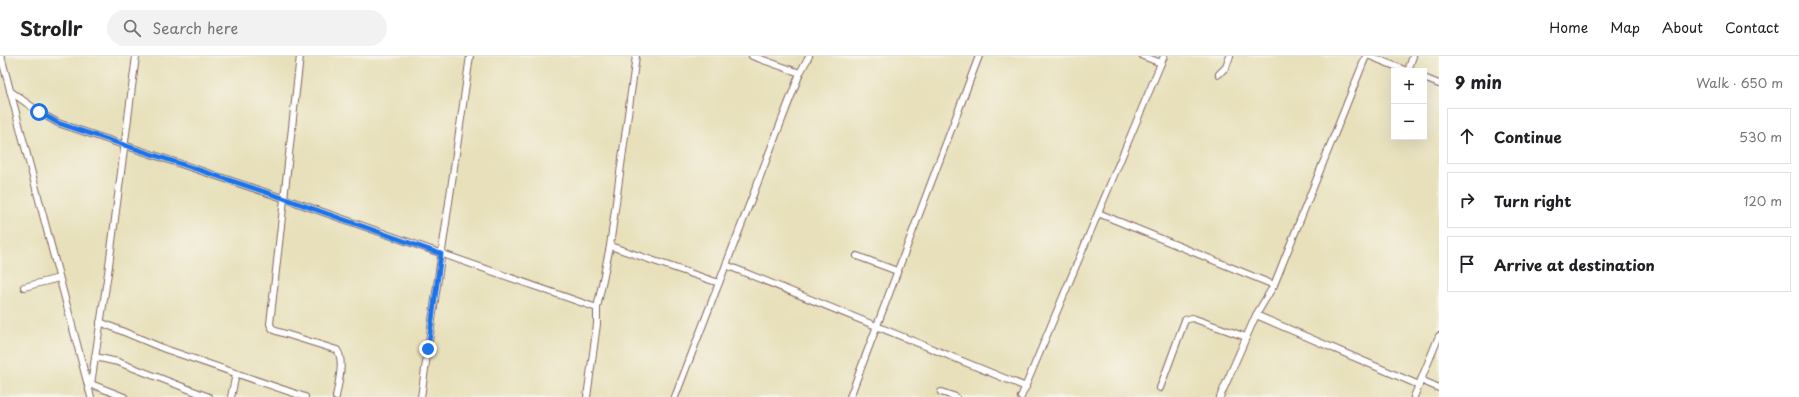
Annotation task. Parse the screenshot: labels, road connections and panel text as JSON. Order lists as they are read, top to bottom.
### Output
{
  "page": {
    "header": "Strollr",
    "search": "Search here",
    "nav": [
      "Home",
      "Map",
      "About",
      "Contact"
    ],
    "heading": ["9 min", "Walk · 650 m"],
    "map_buttons": ["+", "−"],
    "list": [
      ["Continue", "530 m"],
      ["Turn right", "120 m"],
      "Arrive at destination"
    ]
  }
}
